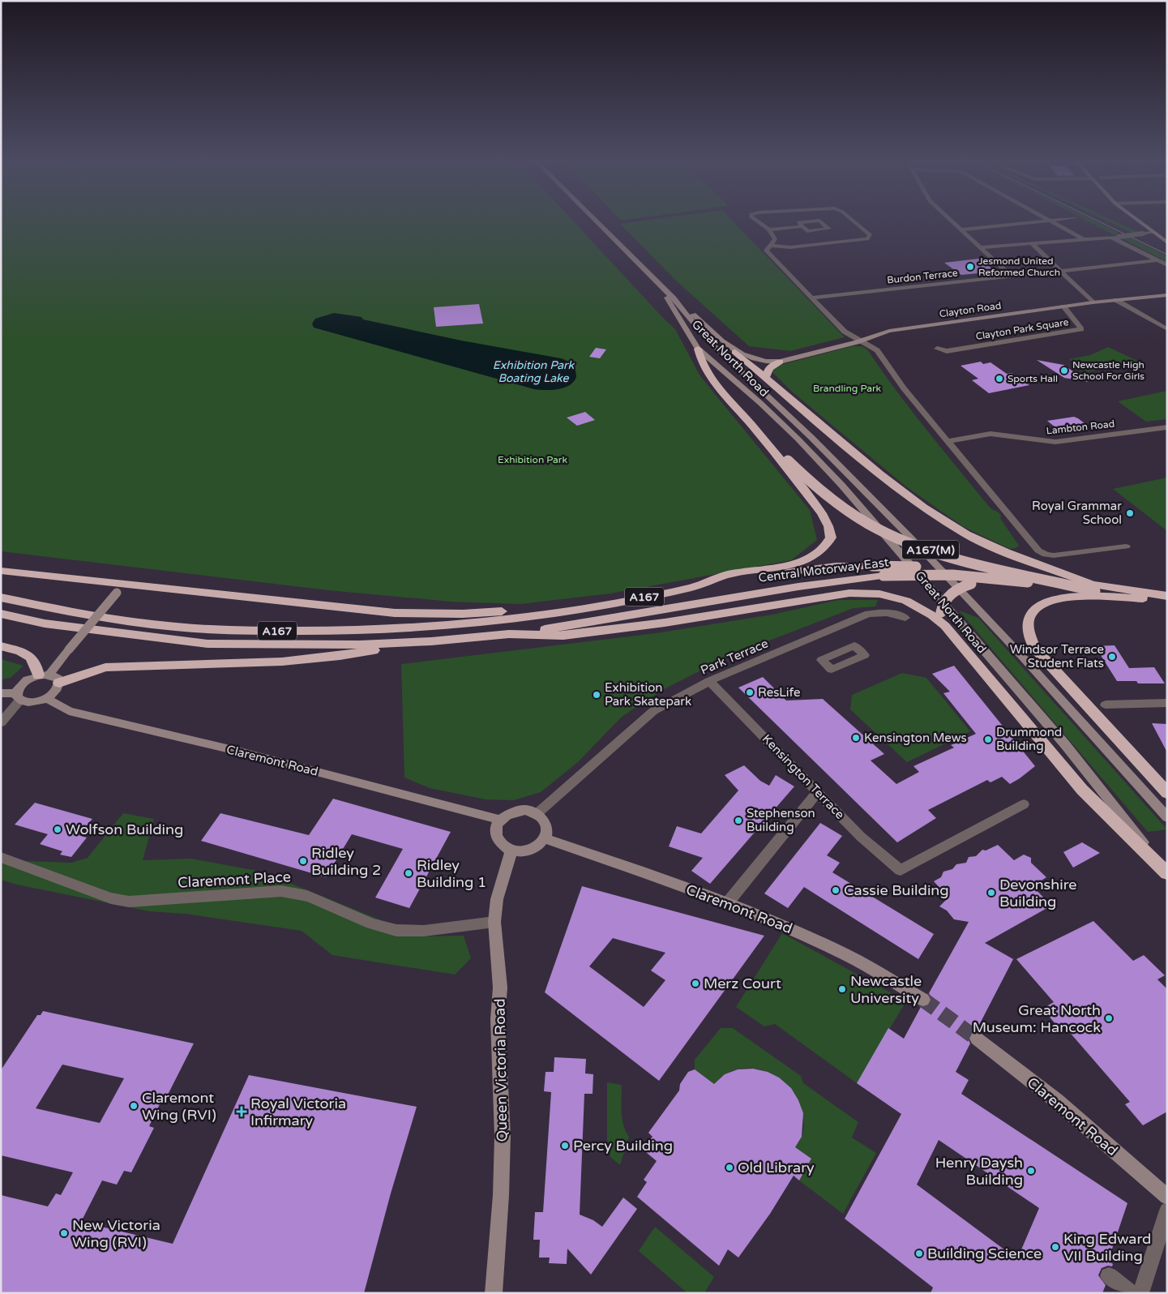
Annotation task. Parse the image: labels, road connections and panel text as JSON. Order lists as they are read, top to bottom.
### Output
{
  "streets": {
    "highway": ["A167(M)", "Central Motorway East", "A167"],
    "main road": [
      "Clayton Road",
      "Great North Road",
      "Claremont Road",
      "Queen Victoria Road"
    ],
    "street": [
      "Burdon Terrace",
      "Clayton Park Square",
      "Lambton Road",
      "Park Terrace",
      "Kensington Terrace",
      "Claremont Place"
    ]
  },
  "crossings": [
    ["Clayton Road", "Clayton Park Square"],
    ["Clayton Road", "Great North Road"],
    ["Clayton Road", "A167(M)"],
    ["A167(M)", "Central Motorway East"],
    ["Central Motorway East", "A167"],
    ["Park Terrace", "Claremont Road"],
    ["Park Terrace", "Kensington Terrace"],
    ["Park Terrace", "Queen Victoria Road"],
    ["Claremont Road", "Queen Victoria Road"],
    ["Claremont Place", "Queen Victoria Road"]
  ],
  "water": ["Exhibition Park Boating Lake"],
  "parks": ["Brandling Park", "Exhibition Park"],
  "places": {
    "other": [
      "Jesmond United Reformed Church",
      "Newcastle High School For Girls",
      "Sports Hall",
      "Royal Grammar School",
      "Windsor Terrace Student Flats",
      "ResLife",
      "Exhibition Park Skatepark",
      "Kensington Mews",
      "Drummond Building",
      "Stephenson Building",
      "Wolfson Building",
      "Ridley Building 2",
      "Ridley Building 1",
      "Cassie Building",
      "Devonshire Building",
      "Merz Court",
      "Newcastle University",
      "Great North Museum: Hancock",
      "Claremont Wing (RVI)",
      "Percy Building",
      "Old Library",
      "Henry Daysh Building",
      "New Victoria Wing (RVI)",
      "King Edward VII Building",
      "Building Science"
    ],
    "health": ["Royal Victoria Infirmary"]
  }
}
